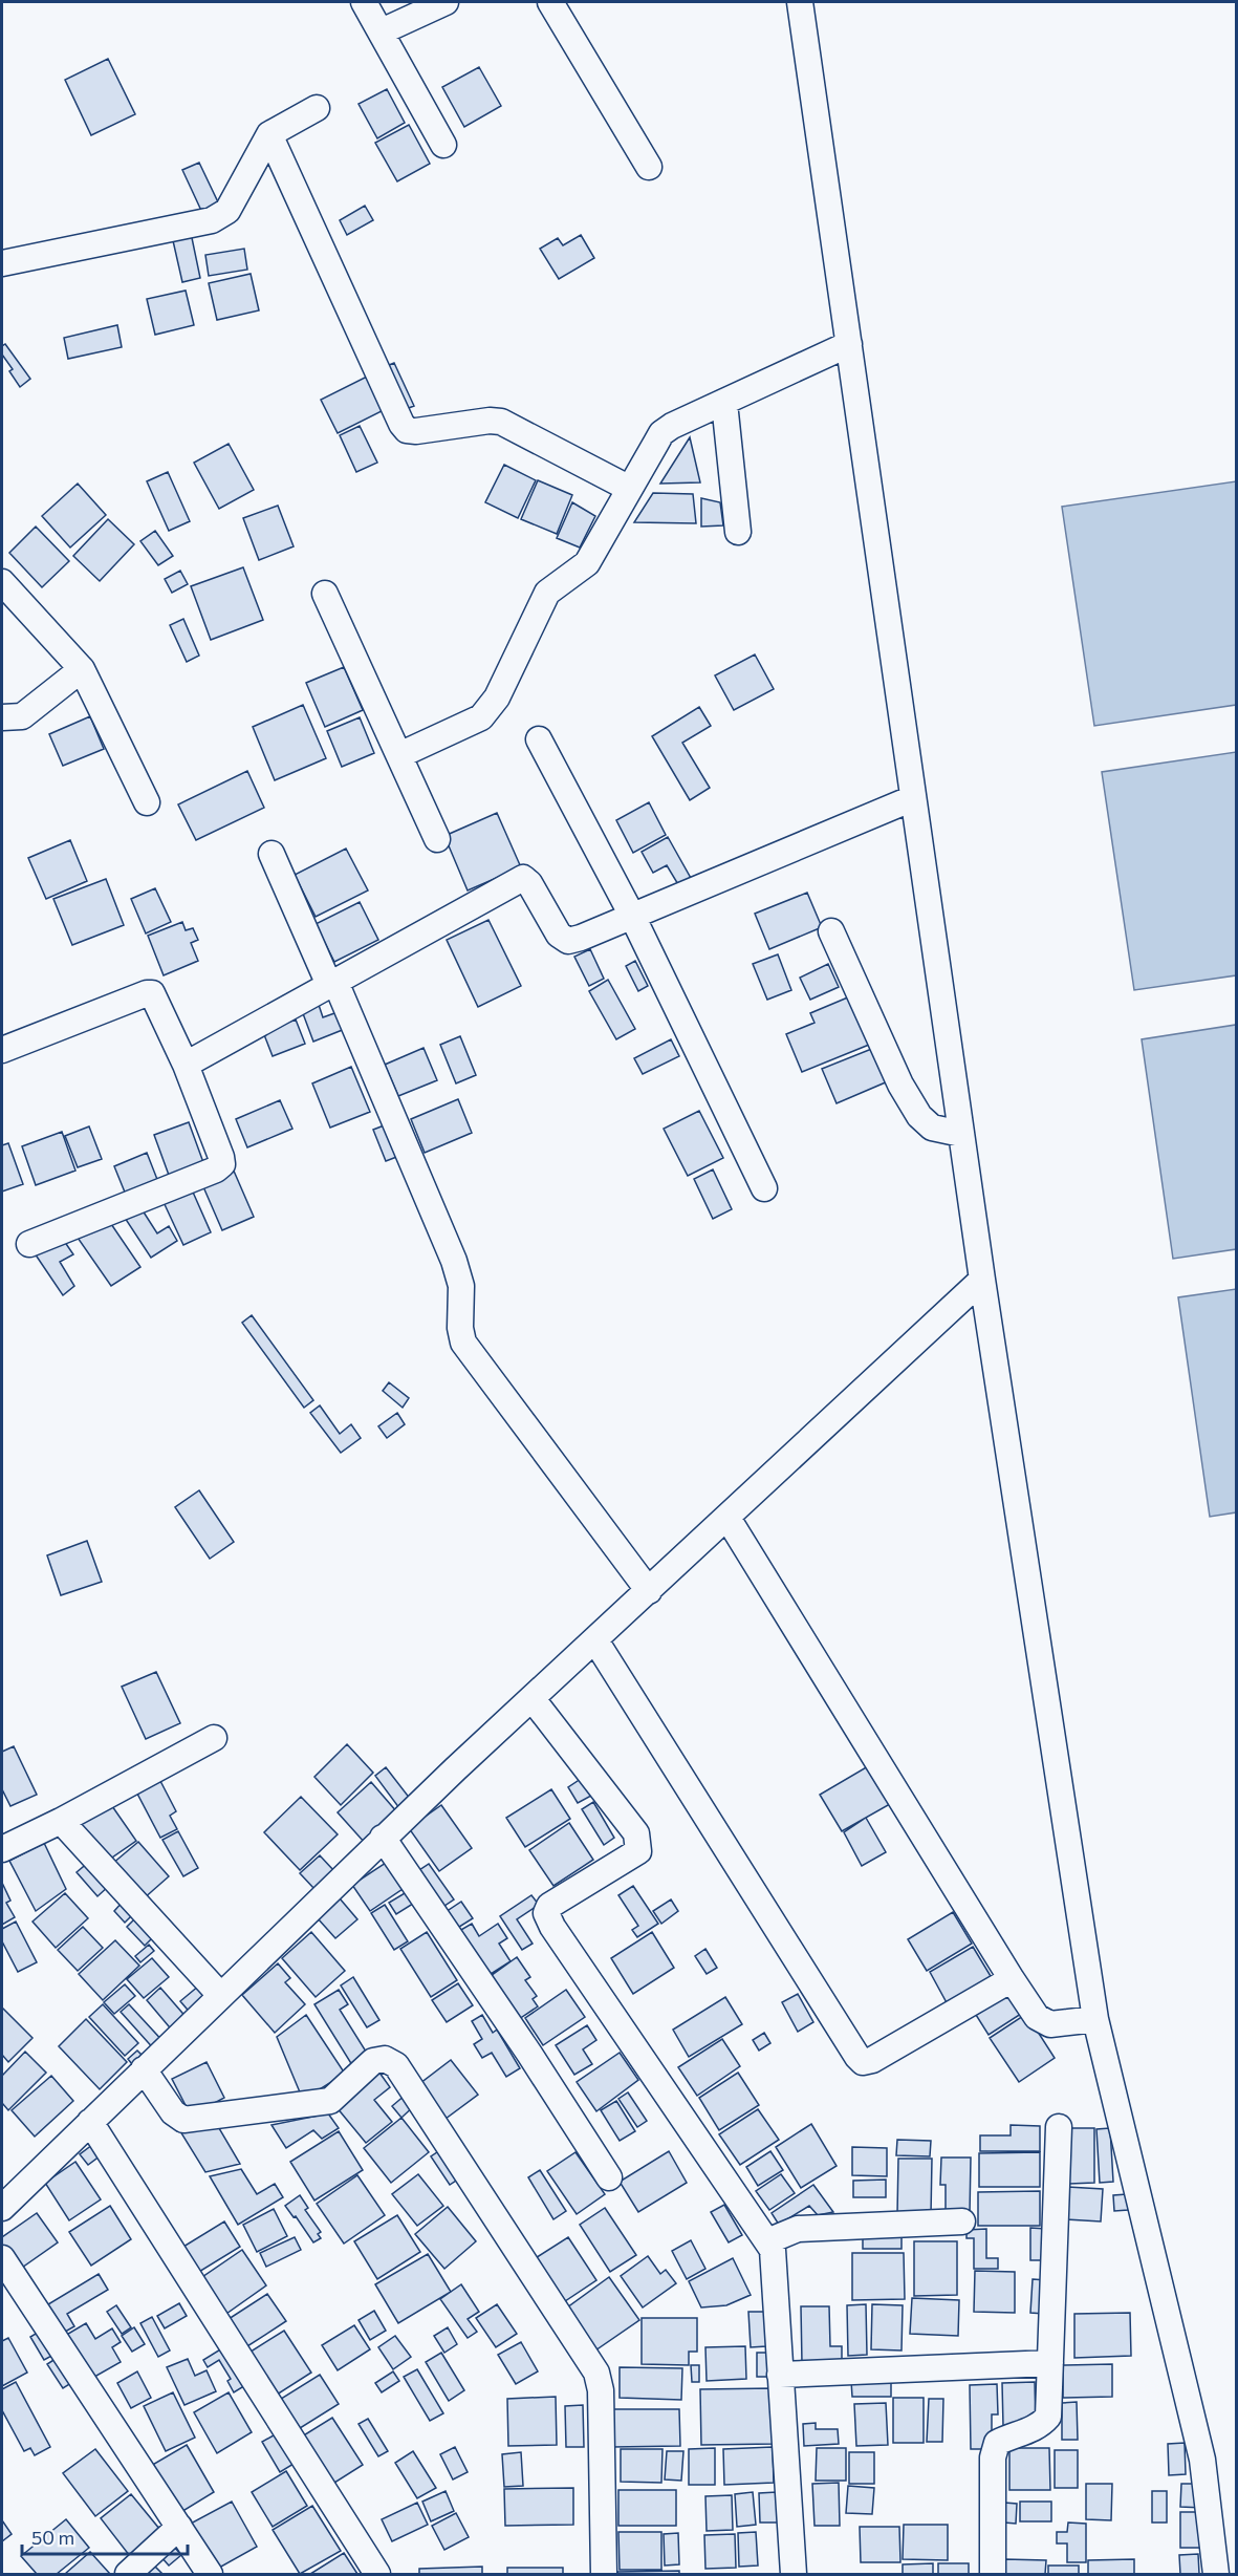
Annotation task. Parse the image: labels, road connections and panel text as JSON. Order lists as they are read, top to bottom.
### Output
{
  "scale_bar": "50 m"
}
